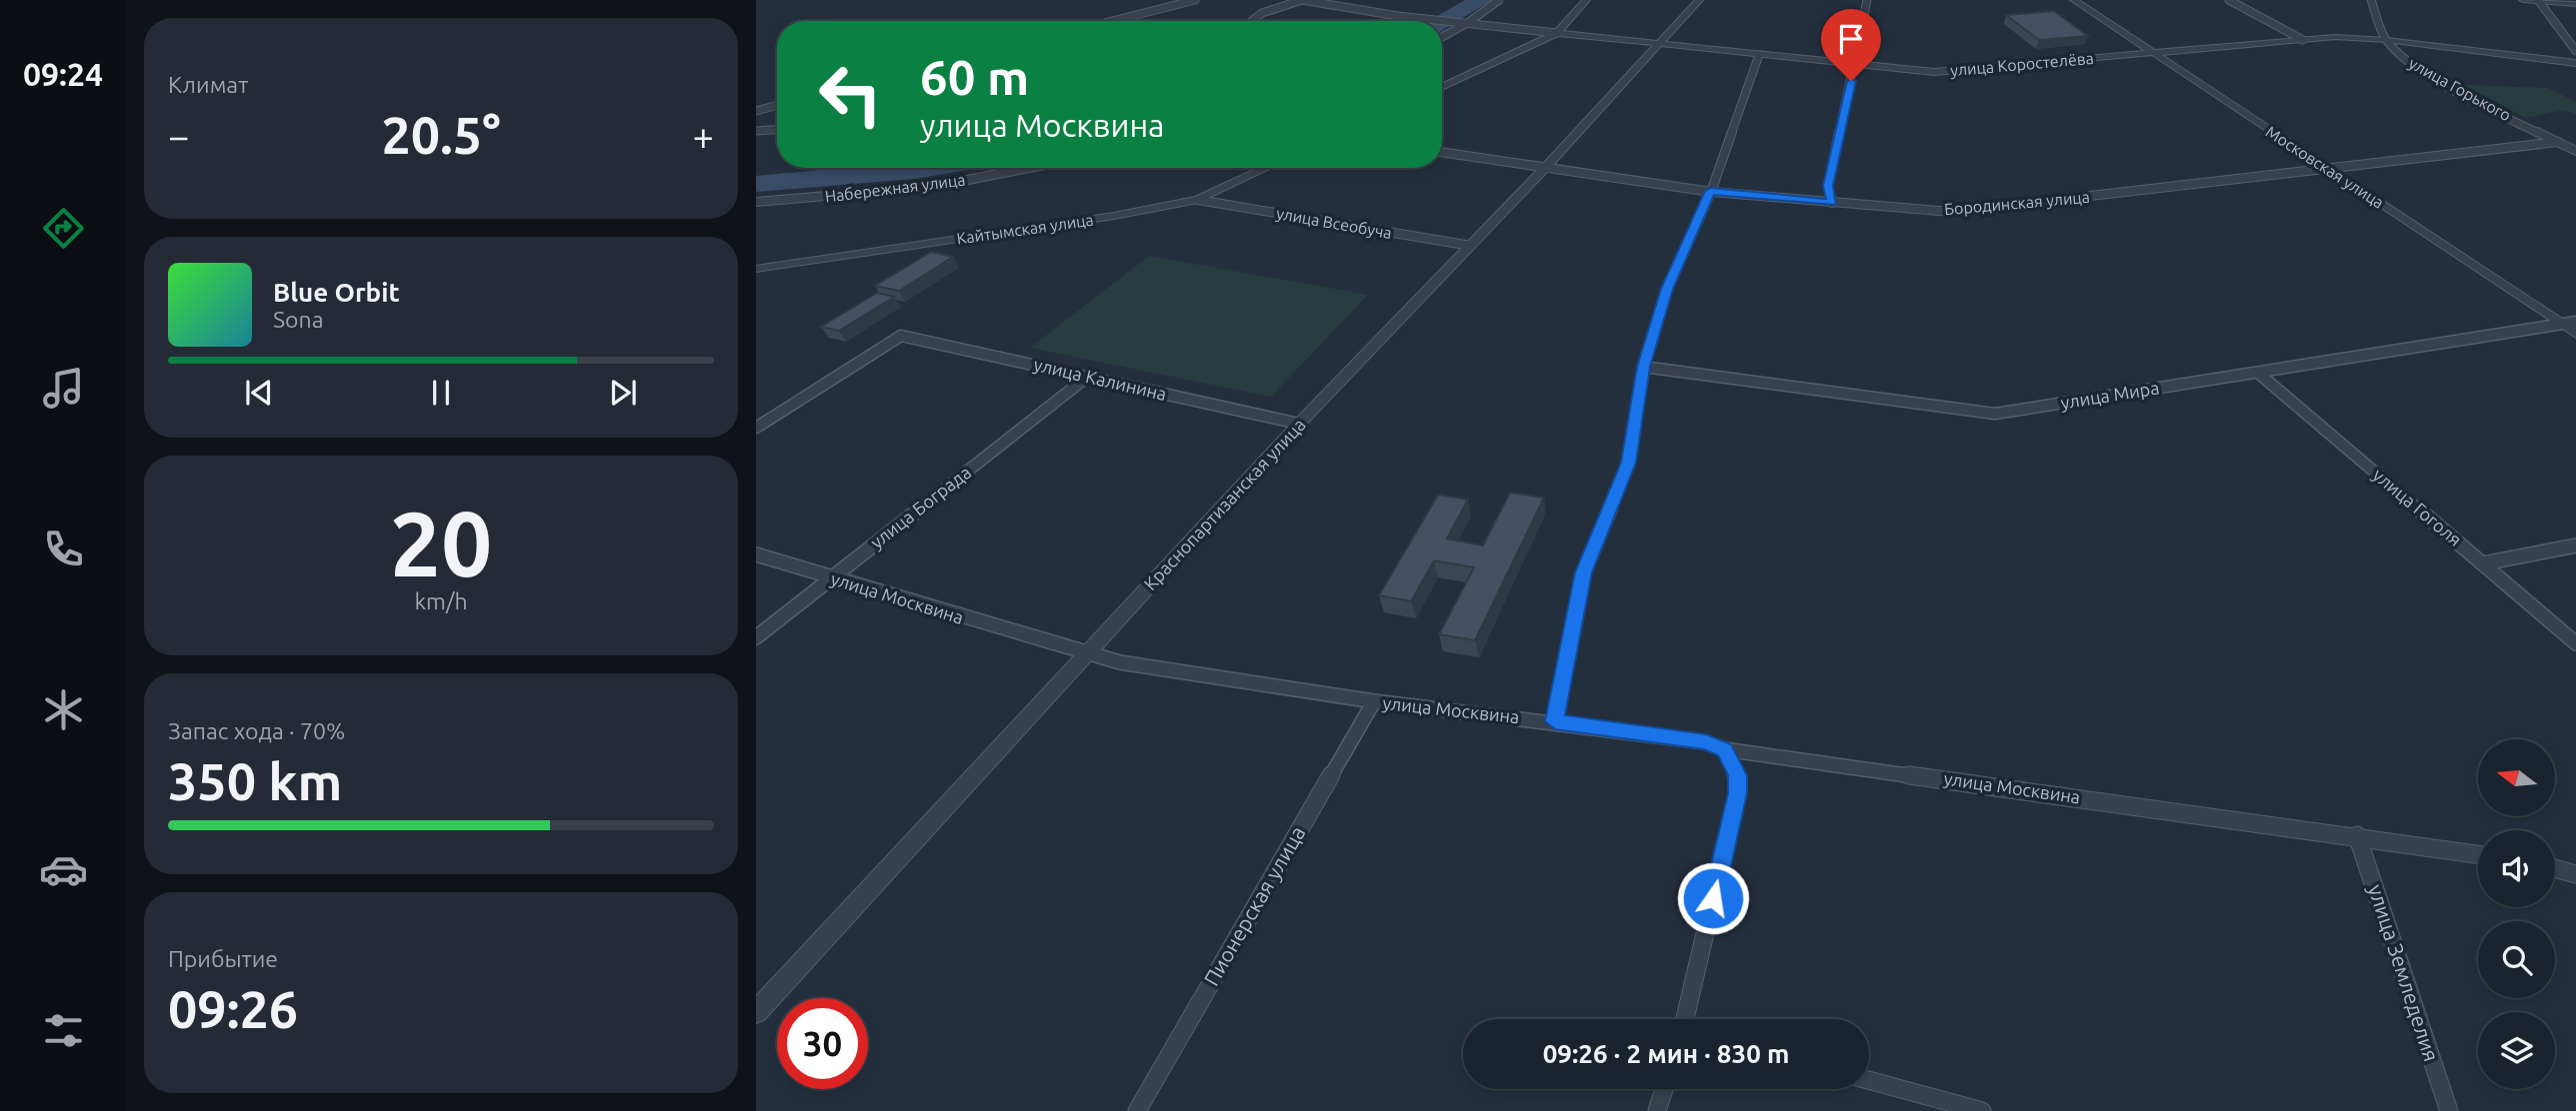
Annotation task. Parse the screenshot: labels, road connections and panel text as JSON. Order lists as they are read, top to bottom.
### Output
{
  "streets": {
    "street": [
      "улица Коростелёва",
      "улица Горького",
      "Московская улица",
      "Набережная улица",
      "Бородинская улица",
      "улица Всеобуча",
      "Кайтымская улица",
      "улица Калинина",
      "улица Мира",
      "Краснопартизанская улица",
      "улица Бограда",
      "улица Гоголя",
      "улица Москвина",
      "Пионерская улица",
      "улица Земледелия"
    ]
  },
  "crossings": [
    ["улица Коростелёва", "улица Горького"],
    ["улица Коростелёва", "Московская улица"],
    ["улица Коростелёва", "Краснопартизанская улица"],
    ["улица Горького", "Бородинская улица"],
    ["Московская улица", "Бородинская улица"],
    ["Московская улица", "улица Мира"],
    ["Бородинская улица", "Краснопартизанская улица"],
    ["улица Всеобуча", "Кайтымская улица"],
    ["улица Всеобуча", "Краснопартизанская улица"],
    ["улица Калинина", "Краснопартизанская улица"],
    ["улица Калинина", "улица Бограда"],
    ["улица Мира", "улица Гоголя"],
    ["Краснопартизанская улица", "улица Москвина"],
    ["улица Бограда", "улица Москвина"],
    ["улица Москвина", "Пионерская улица"],
    ["улица Москвина", "улица Земледелия"]
  ],
  "north": "left",
  "page": {
    "tabs": "09:24",
    "tile": [
      "Климат",
      ["20", "km/h"],
      ["Запас хода · 70%", "350 km"],
      ["Прибытие", "09:26"]
    ],
    "turn": ["60 m", "улица Москвина"],
    "heat": ["−", "20.5°", "+"],
    "song": ["Blue Orbit", "Sona"],
    "limit": "30",
    "trip": "09:26 · 2 мин · 830 m"
  }
}
